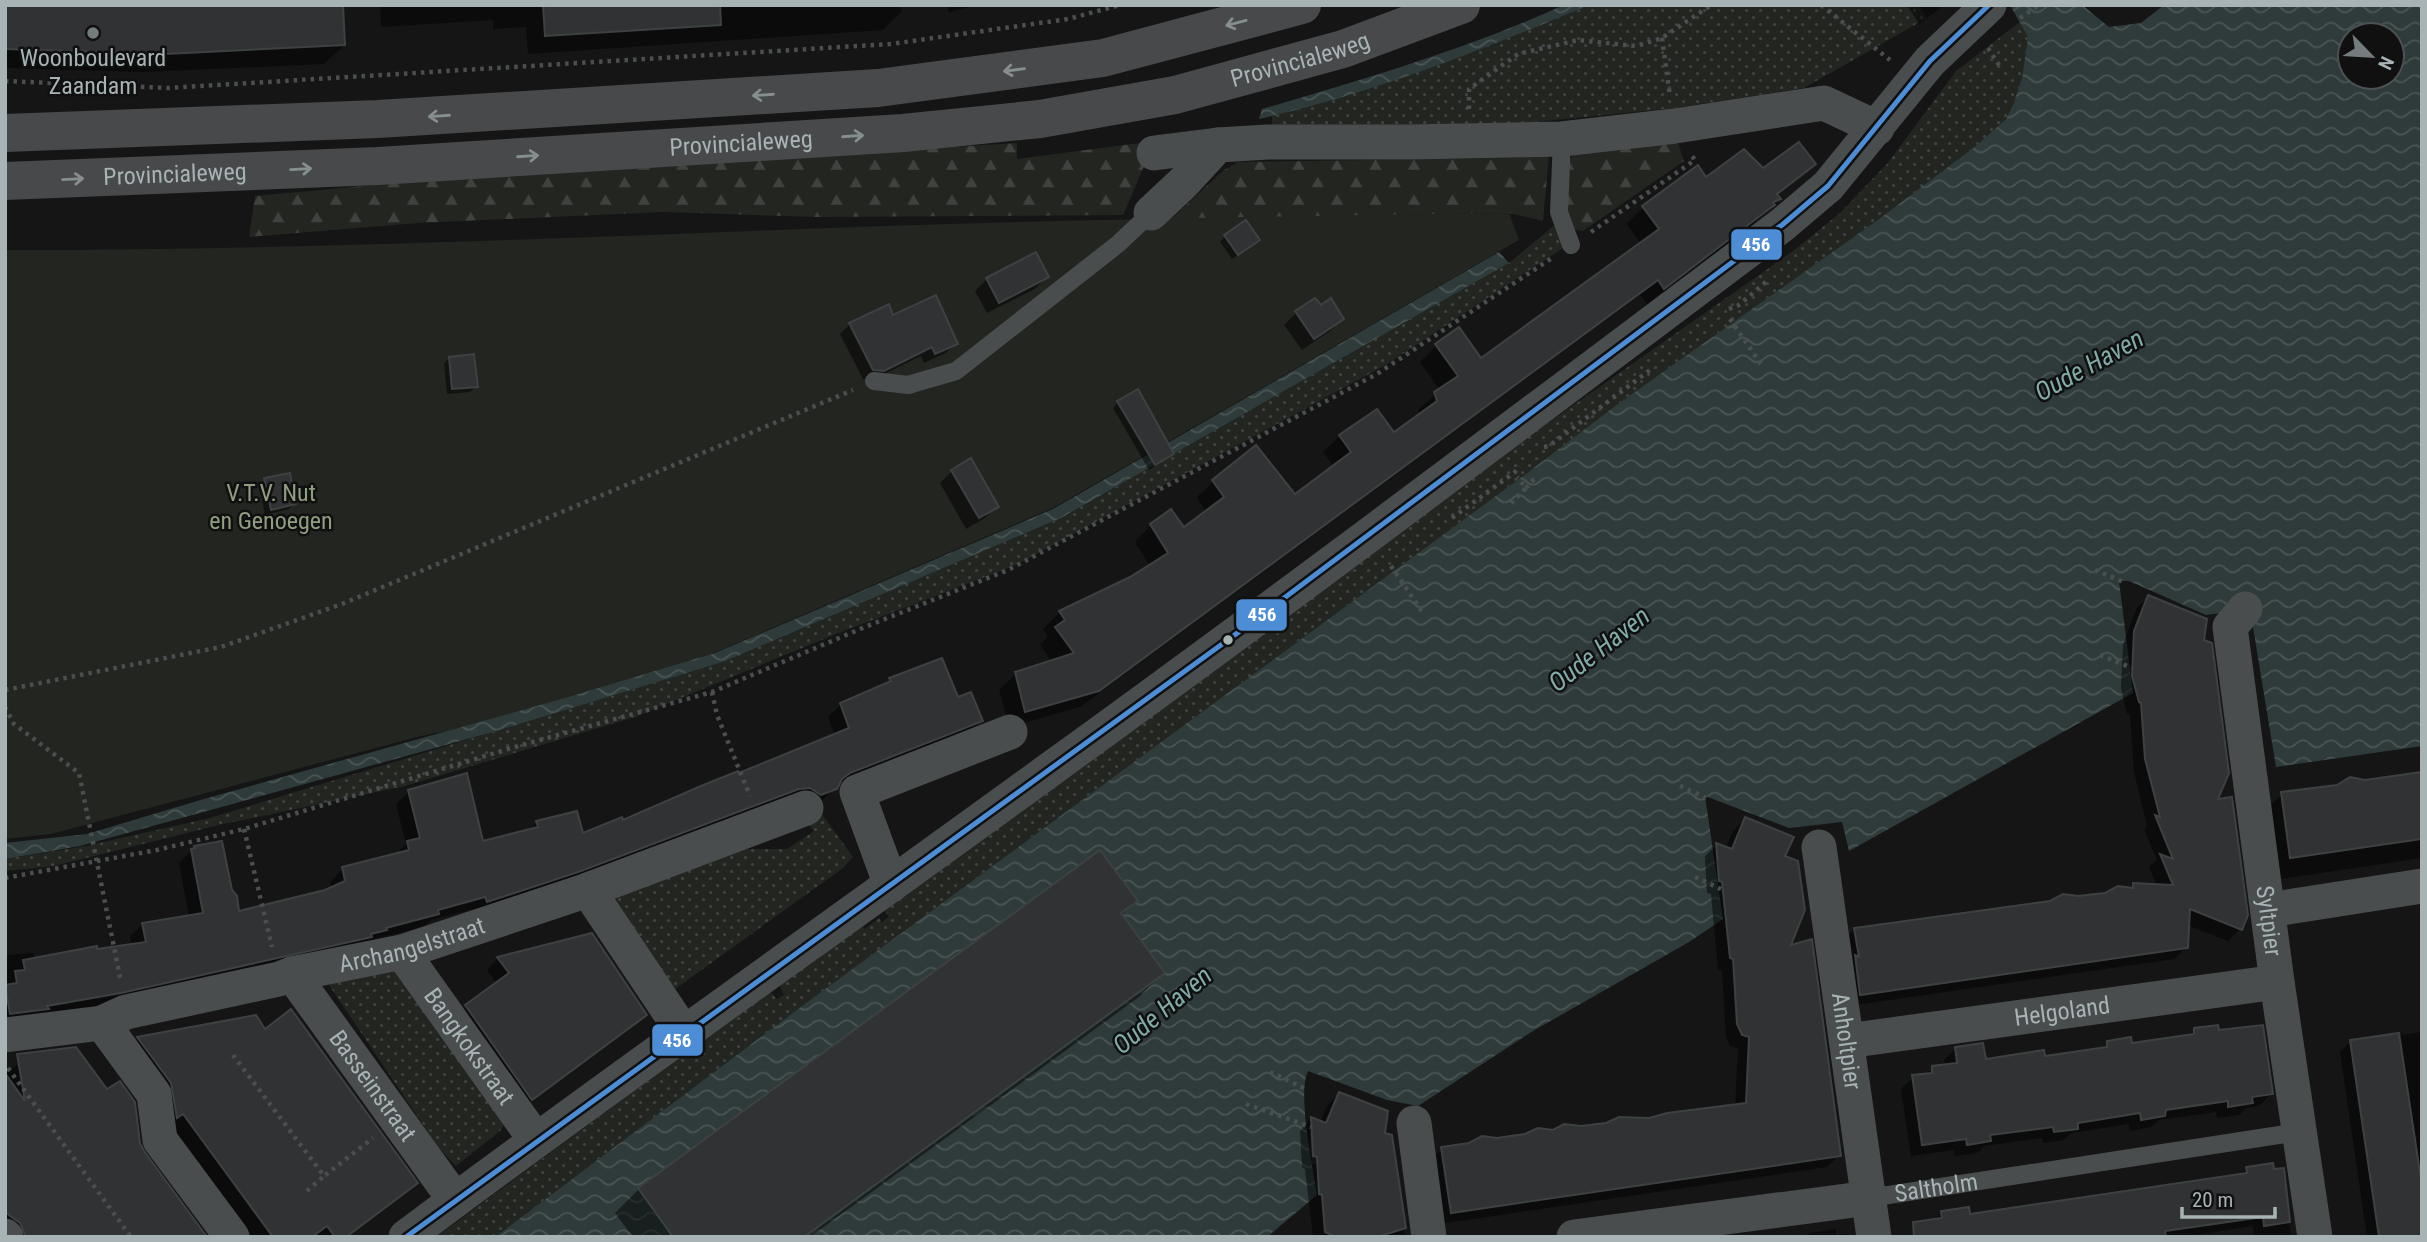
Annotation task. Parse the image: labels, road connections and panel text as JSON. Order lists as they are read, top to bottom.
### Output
{
  "streets": {
    "main road": ["Provincialeweg"],
    "street": [
      "Syltpier",
      "Archangelstraat",
      "Helgoland",
      "Anholtpier",
      "Bangkokstraat",
      "Basseinstraat",
      "Saltholm"
    ]
  },
  "crossings": [
    ["Syltpier", "Helgoland"],
    ["Syltpier", "Saltholm"],
    ["Archangelstraat", "Bangkokstraat"],
    ["Archangelstraat", "Basseinstraat"],
    ["Helgoland", "Anholtpier"],
    ["Anholtpier", "Saltholm"]
  ],
  "water": ["Oude Haven"],
  "parks": ["V.T.V. Nut en Genoegen"],
  "places": ["Woonboulevard Zaandam"],
  "lines": ["transit line 456"],
  "scale_bar": "20 m",
  "north": "bottom right"
}
